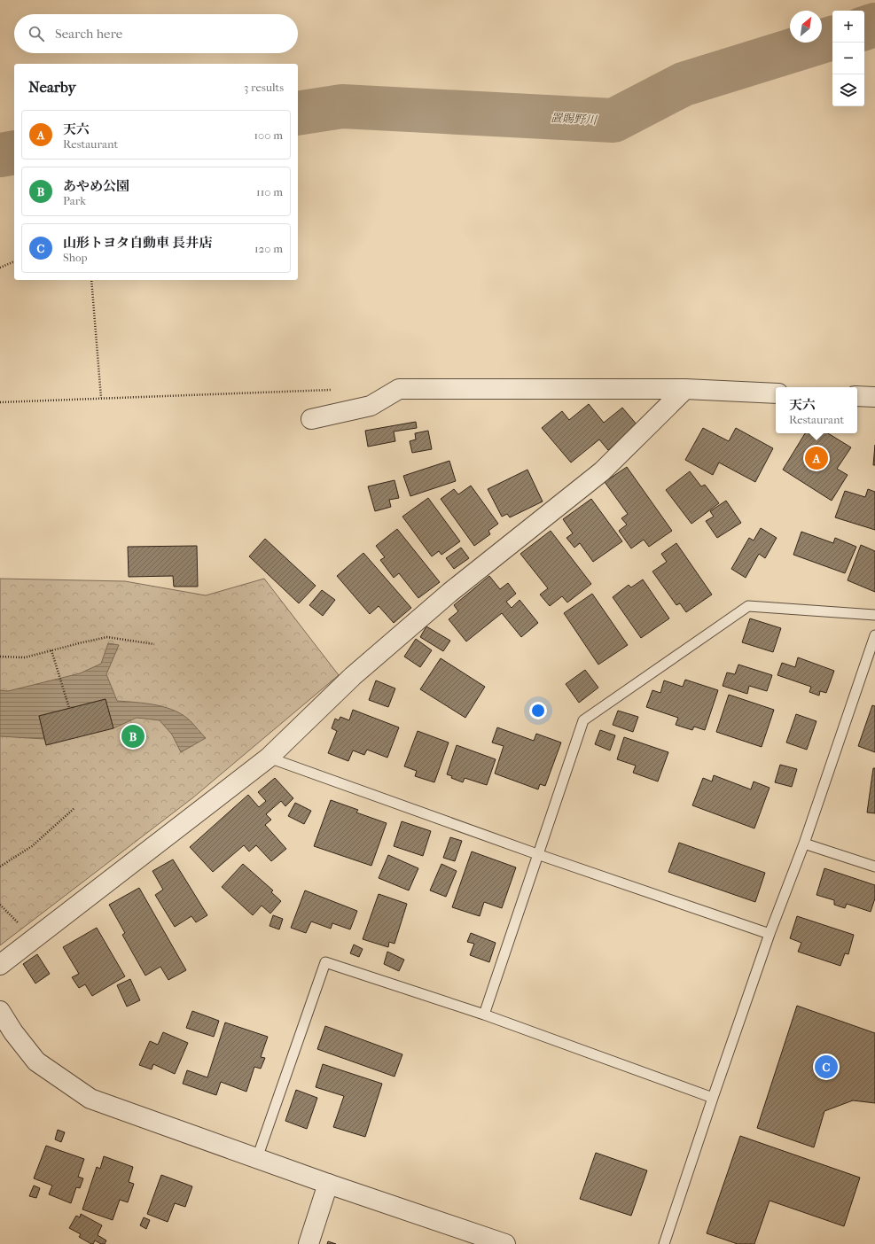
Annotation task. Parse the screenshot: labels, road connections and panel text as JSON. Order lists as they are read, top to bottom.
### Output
{
  "water": ["置賜野川"],
  "north": "top right",
  "page": {
    "map_buttons": ["+", "−"],
    "search": "Search here",
    "heading": ["Nearby", "3 results"],
    "list": [
      {
        "mark": "A",
        "name": "天六",
        "note": "Restaurant",
        "value": "100 m"
      },
      {
        "mark": "B",
        "name": "あやめ公園",
        "note": "Park",
        "value": "110 m"
      },
      {
        "mark": "C",
        "name": "山形トヨタ自動車 長井店",
        "note": "Shop",
        "value": "120 m"
      }
    ],
    "popup": ["天六", "Restaurant"],
    "pins": ["A", "B", "C"]
  }
}
